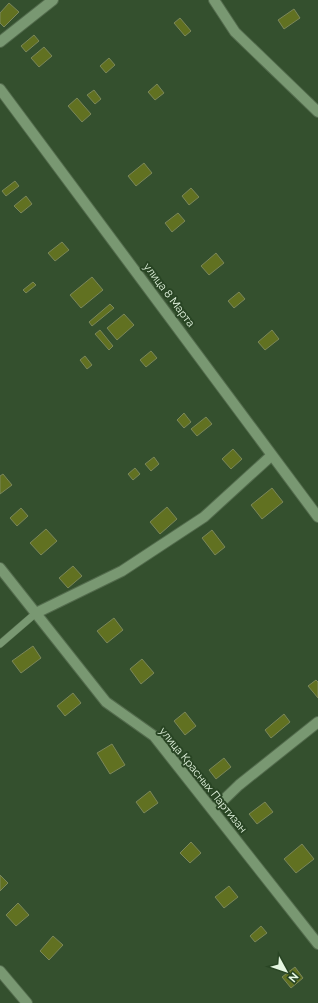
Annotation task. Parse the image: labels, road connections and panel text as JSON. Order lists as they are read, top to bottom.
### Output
{
  "streets": {
    "street": ["улица 8 Марта", "улица Красных Партизан"]
  },
  "north": "bottom right"
}
